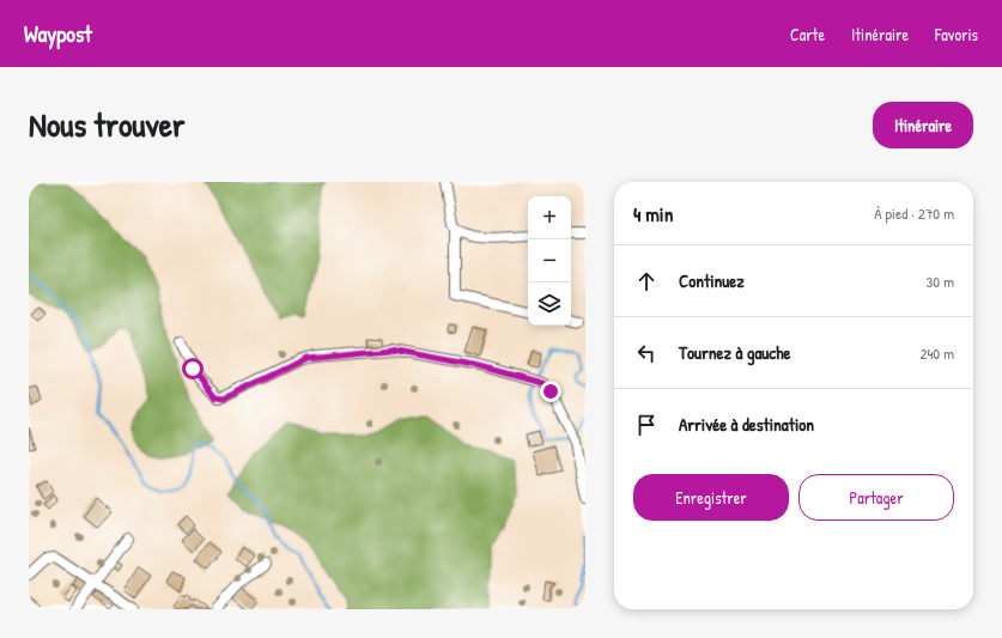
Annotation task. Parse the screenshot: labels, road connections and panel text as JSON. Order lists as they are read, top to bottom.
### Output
{
  "page": {
    "header": "Waypost",
    "nav": ["Carte", "Itinéraire", "Favoris"],
    "title": "Nous trouver",
    "buttons": [
      "Itinéraire",
      ["Enregistrer", "Partager"]
    ],
    "heading": ["4 min", "À pied · 270 m"],
    "map_buttons": ["+", "−"],
    "list": [
      ["Continuez", "30 m"],
      ["Tournez à gauche", "240 m"],
      "Arrivée à destination"
    ]
  }
}
